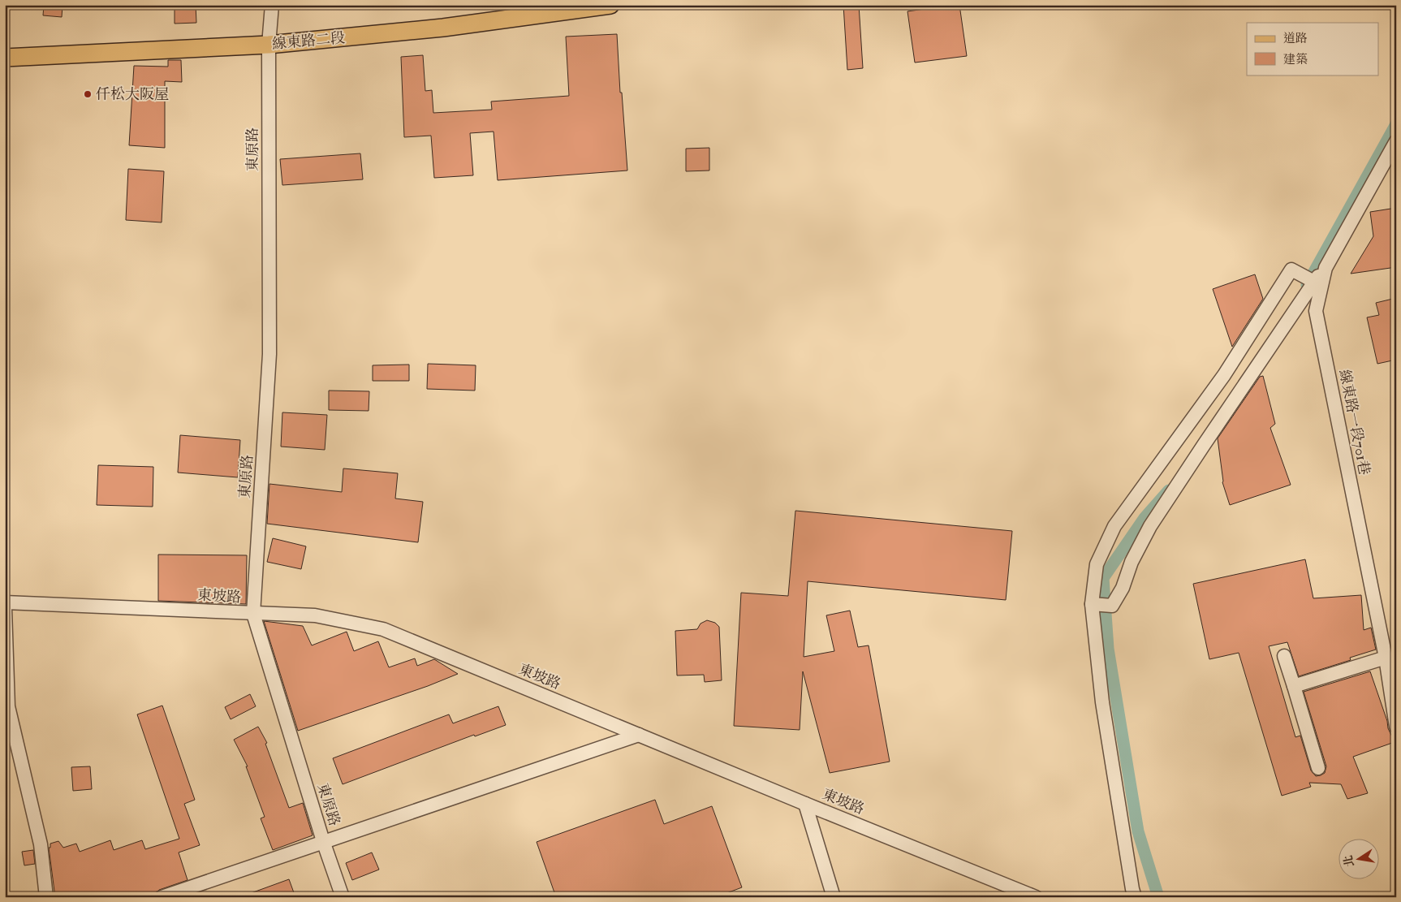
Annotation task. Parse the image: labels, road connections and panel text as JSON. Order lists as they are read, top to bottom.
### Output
{
  "streets": {
    "main road": ["線東路二段"],
    "street": ["東原路", "線東路一段701巷", "東坡路"]
  },
  "crossings": [
    ["線東路二段", "東原路"],
    ["東原路", "東坡路"]
  ],
  "places": ["仟松大阪屋"],
  "legend": ["道路", "建築"],
  "north": "left"
}
